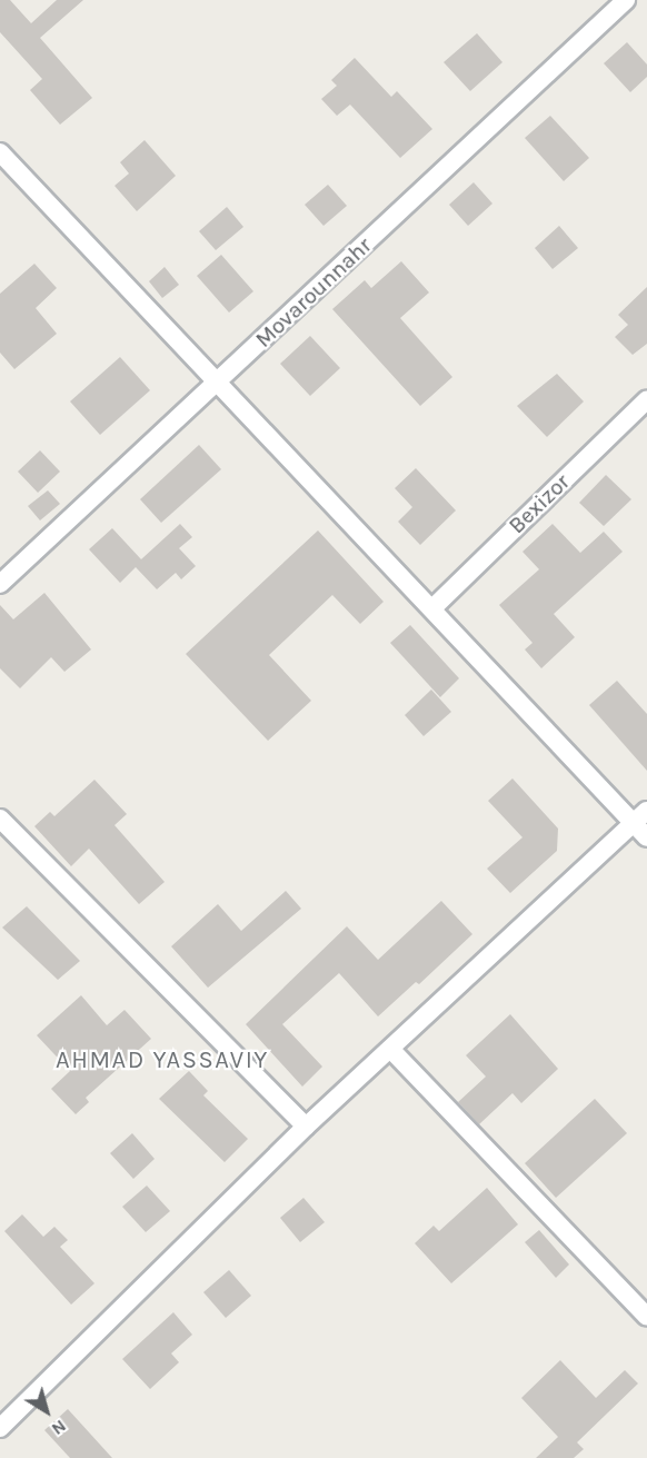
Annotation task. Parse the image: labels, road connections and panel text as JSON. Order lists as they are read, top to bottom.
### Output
{
  "streets": {
    "street": ["Movarounnahr", "Bexizor"]
  },
  "districts": ["AHMAD YASSAVIY"],
  "north": "bottom right"
}
